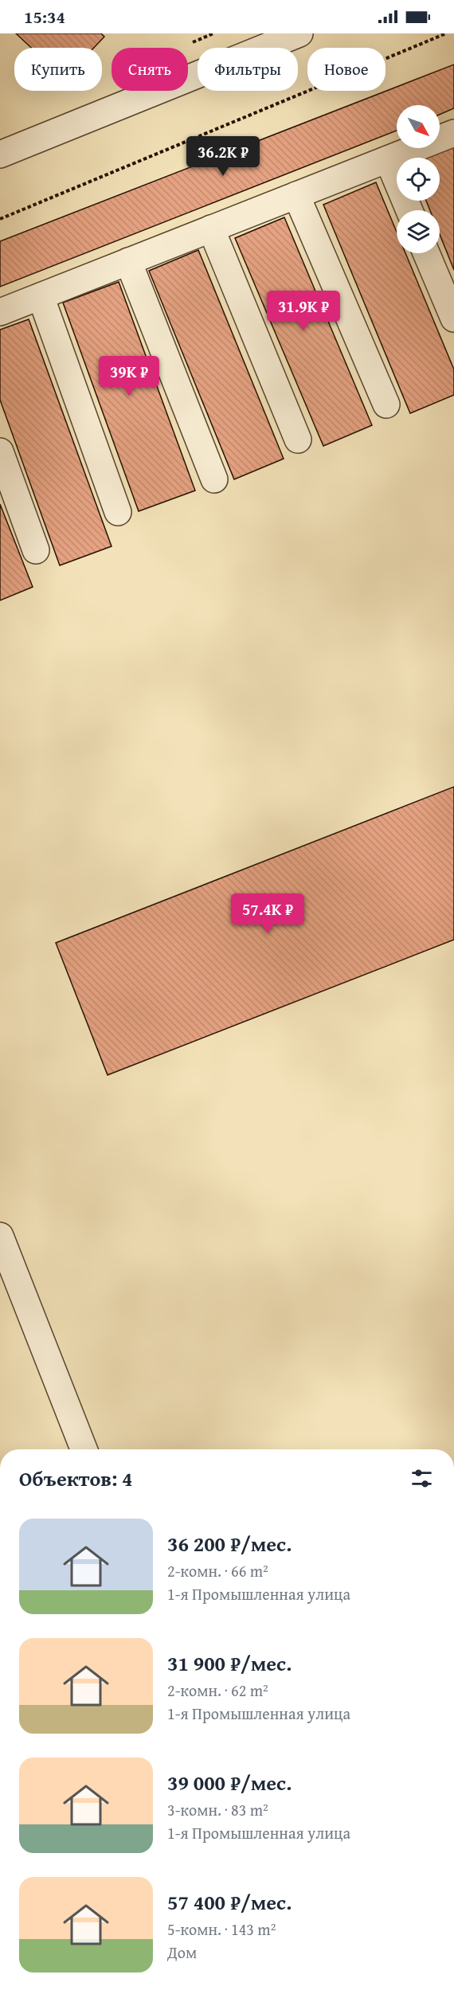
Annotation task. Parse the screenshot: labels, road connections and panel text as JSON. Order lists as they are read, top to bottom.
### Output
{
  "north": "bottom right",
  "page": {
    "status": "15:34",
    "chip": [
      "Купить",
      "Снять",
      "Фильтры",
      "Новое"
    ],
    "price": [
      "36.2K ₽",
      "31.9K ₽",
      "39K ₽",
      "57.4K ₽"
    ],
    "heading": "Объектов: 4",
    "list": [
      {
        "name": "36 200 ₽/мес.",
        "note": "2-комн. · 66 m² · 1-я Промышленная улица"
      },
      {
        "name": "31 900 ₽/мес.",
        "note": "2-комн. · 62 m² · 1-я Промышленная улица"
      },
      {
        "name": "39 000 ₽/мес.",
        "note": "3-комн. · 83 m² · 1-я Промышленная улица"
      },
      {
        "name": "57 400 ₽/мес.",
        "note": "5-комн. · 143 m² · Дом"
      }
    ]
  }
}
